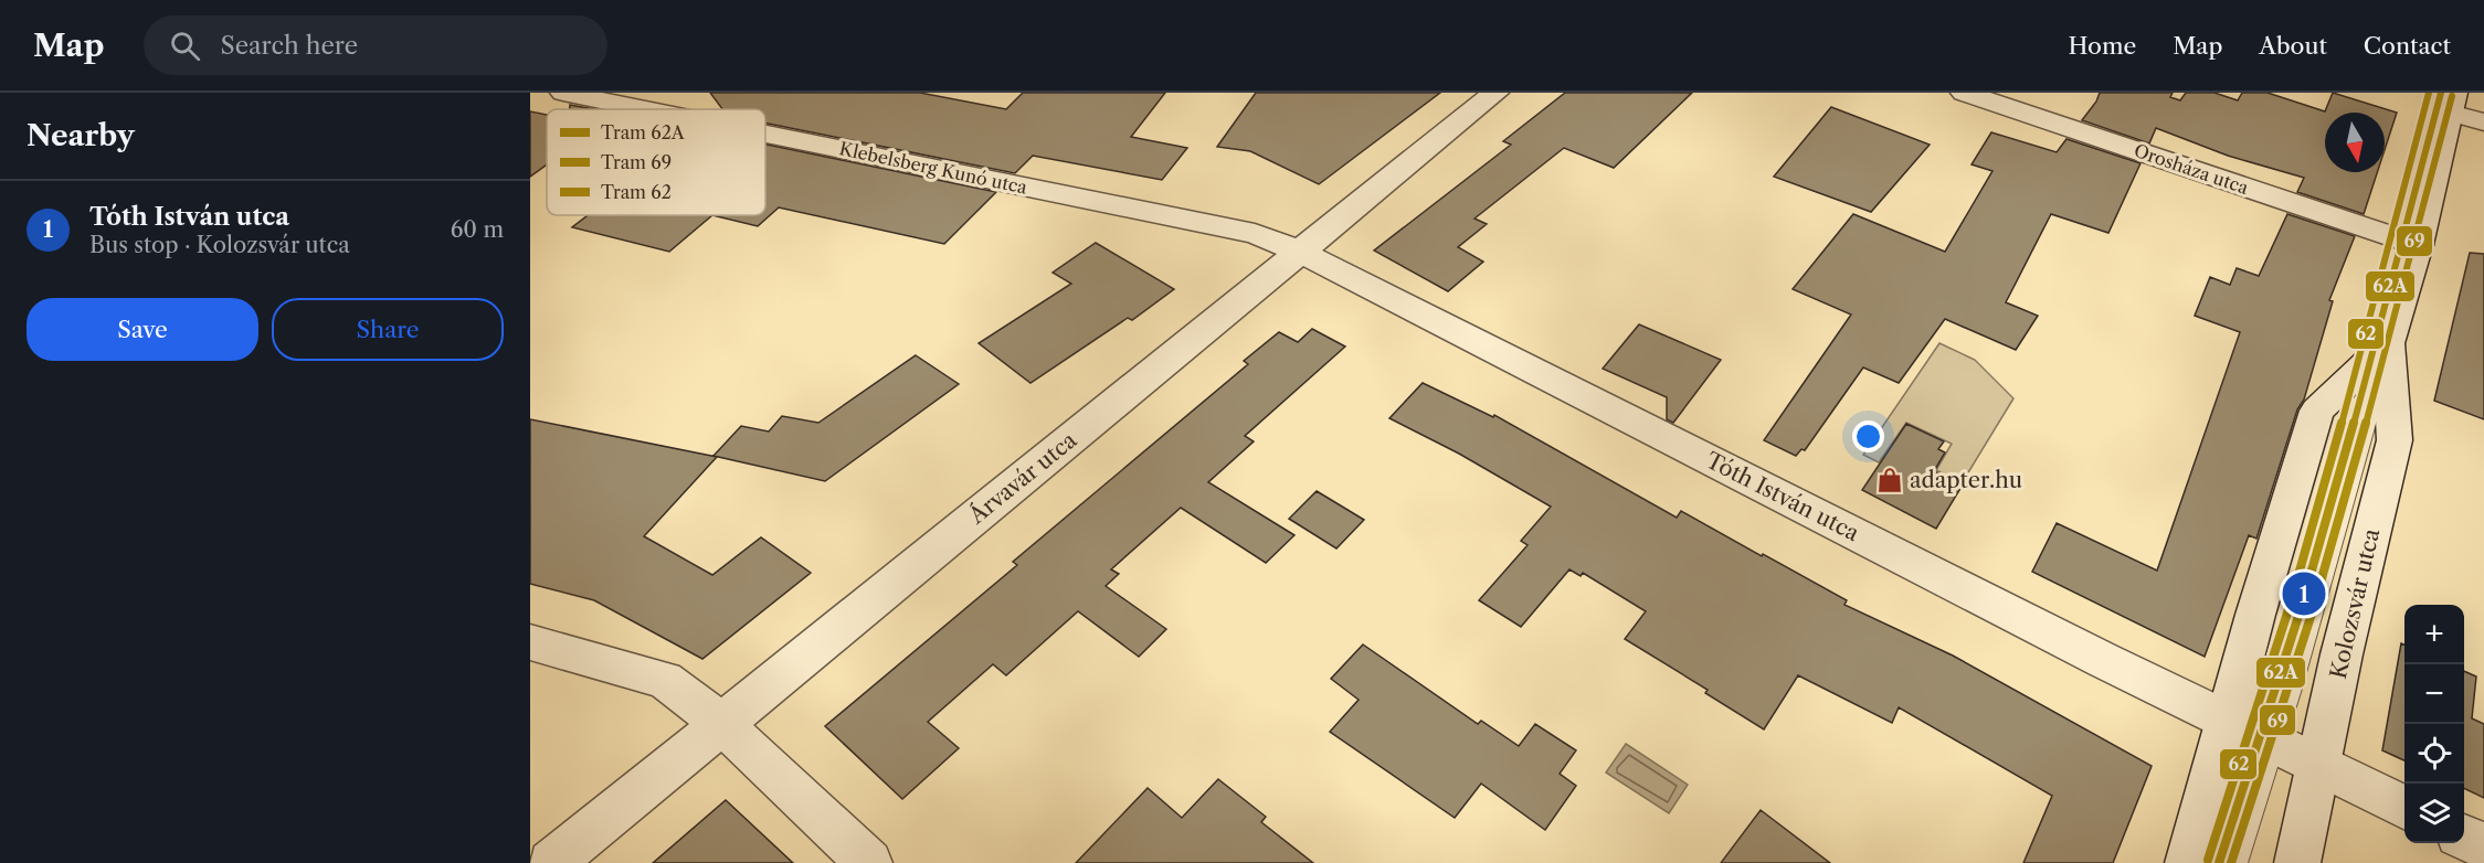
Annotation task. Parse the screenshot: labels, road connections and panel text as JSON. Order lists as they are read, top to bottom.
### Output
{
  "streets": {
    "street": [
      "Klebelsberg Kunó utca",
      "Orosháza utca",
      "Árvavár utca",
      "Tóth István utca",
      "Kolozsvár utca"
    ]
  },
  "crossings": [
    ["Klebelsberg Kunó utca", "Árvavár utca"],
    ["Klebelsberg Kunó utca", "Tóth István utca"],
    ["Orosháza utca", "Kolozsvár utca"],
    ["Árvavár utca", "Tóth István utca"],
    ["Tóth István utca", "Kolozsvár utca"]
  ],
  "places": {
    "shop": ["adapter.hu"]
  },
  "lines": ["tram line 62A", "tram line 62", "tram line 69"],
  "legend": ["Tram 62A", "Tram 69", "Tram 62"],
  "north": "bottom",
  "page": {
    "header": "Map",
    "search": "Search here",
    "nav": [
      "Home",
      "Map",
      "About",
      "Contact"
    ],
    "heading": "Nearby",
    "list": [
      {
        "mark": "1",
        "name": "Tóth István utca",
        "note": "Bus stop · Kolozsvár utca",
        "value": "60 m"
      }
    ],
    "buttons": ["Save", "Share"],
    "pins": "1",
    "map_buttons": ["+", "−"]
  }
}
